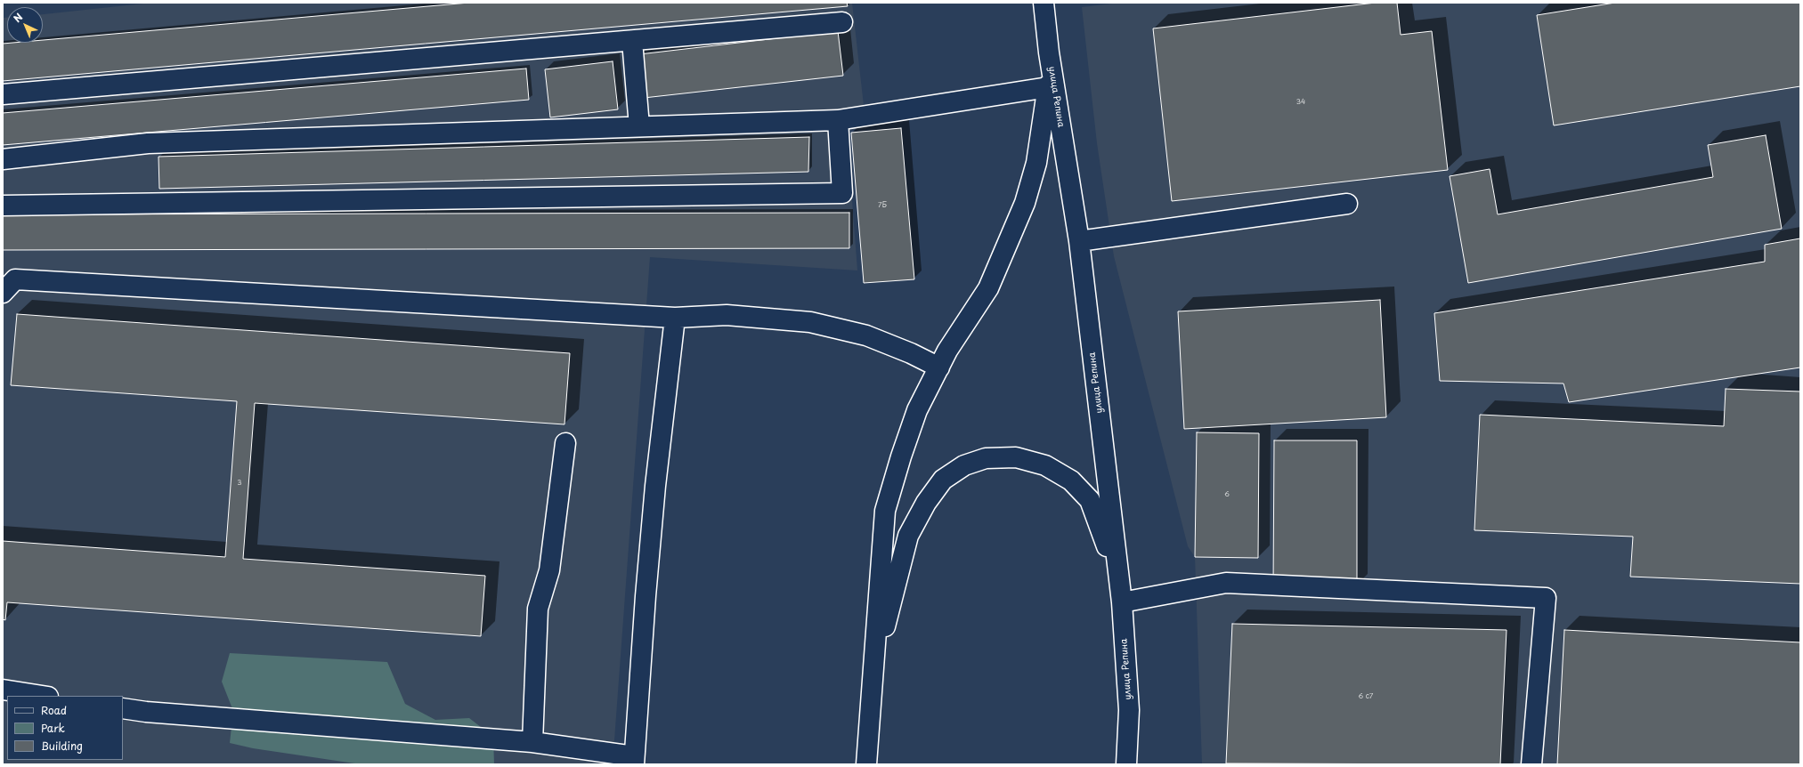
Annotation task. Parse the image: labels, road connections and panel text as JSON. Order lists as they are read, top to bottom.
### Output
{
  "streets": {
    "street": ["улица Репина"]
  },
  "house_numbers": [
    "34",
    "7Б",
    "3",
    "6",
    "6 с7"
  ],
  "legend": ["Road", "Park", "Building"],
  "north": "top left"
}
